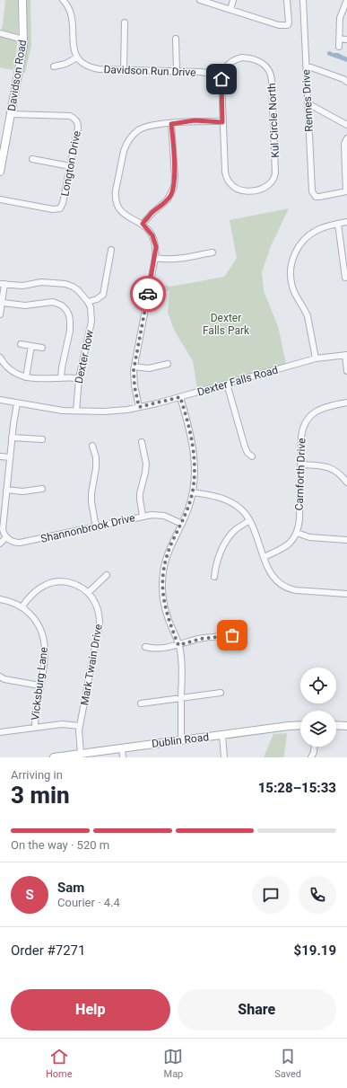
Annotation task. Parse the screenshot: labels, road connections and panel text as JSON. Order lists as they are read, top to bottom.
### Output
{
  "streets": {
    "main road": ["Davidson Road", "Dublin Road"],
    "street": [
      "Davidson Run Drive",
      "Rennes Drive",
      "Kul Circle North",
      "Longton Drive",
      "Dexter Row",
      "Dexter Falls Road",
      "Carnforth Drive",
      "Shannonbrook Drive",
      "Mark Twain Drive",
      "Vicksburg Lane"
    ]
  },
  "crossings": [
    ["Davidson Run Drive", "Kul Circle North"],
    ["Davidson Road", "Longton Drive"],
    ["Dexter Row", "Dexter Falls Road"],
    ["Mark Twain Drive", "Vicksburg Lane"],
    ["Mark Twain Drive", "Dublin Road"]
  ],
  "parks": ["Dexter Falls Park"],
  "page": {
    "heading": ["3 min", "Arriving in", "15:28–15:33"],
    "panel": [
      "Sam",
      "Courier · 4.4",
      "Order #7271",
      "$19.19"
    ],
    "bar": "On the way · 520 m",
    "round": "S",
    "buttons": ["Help", "Share"],
    "tabs": ["Home", "Map", "Saved"]
  }
}
